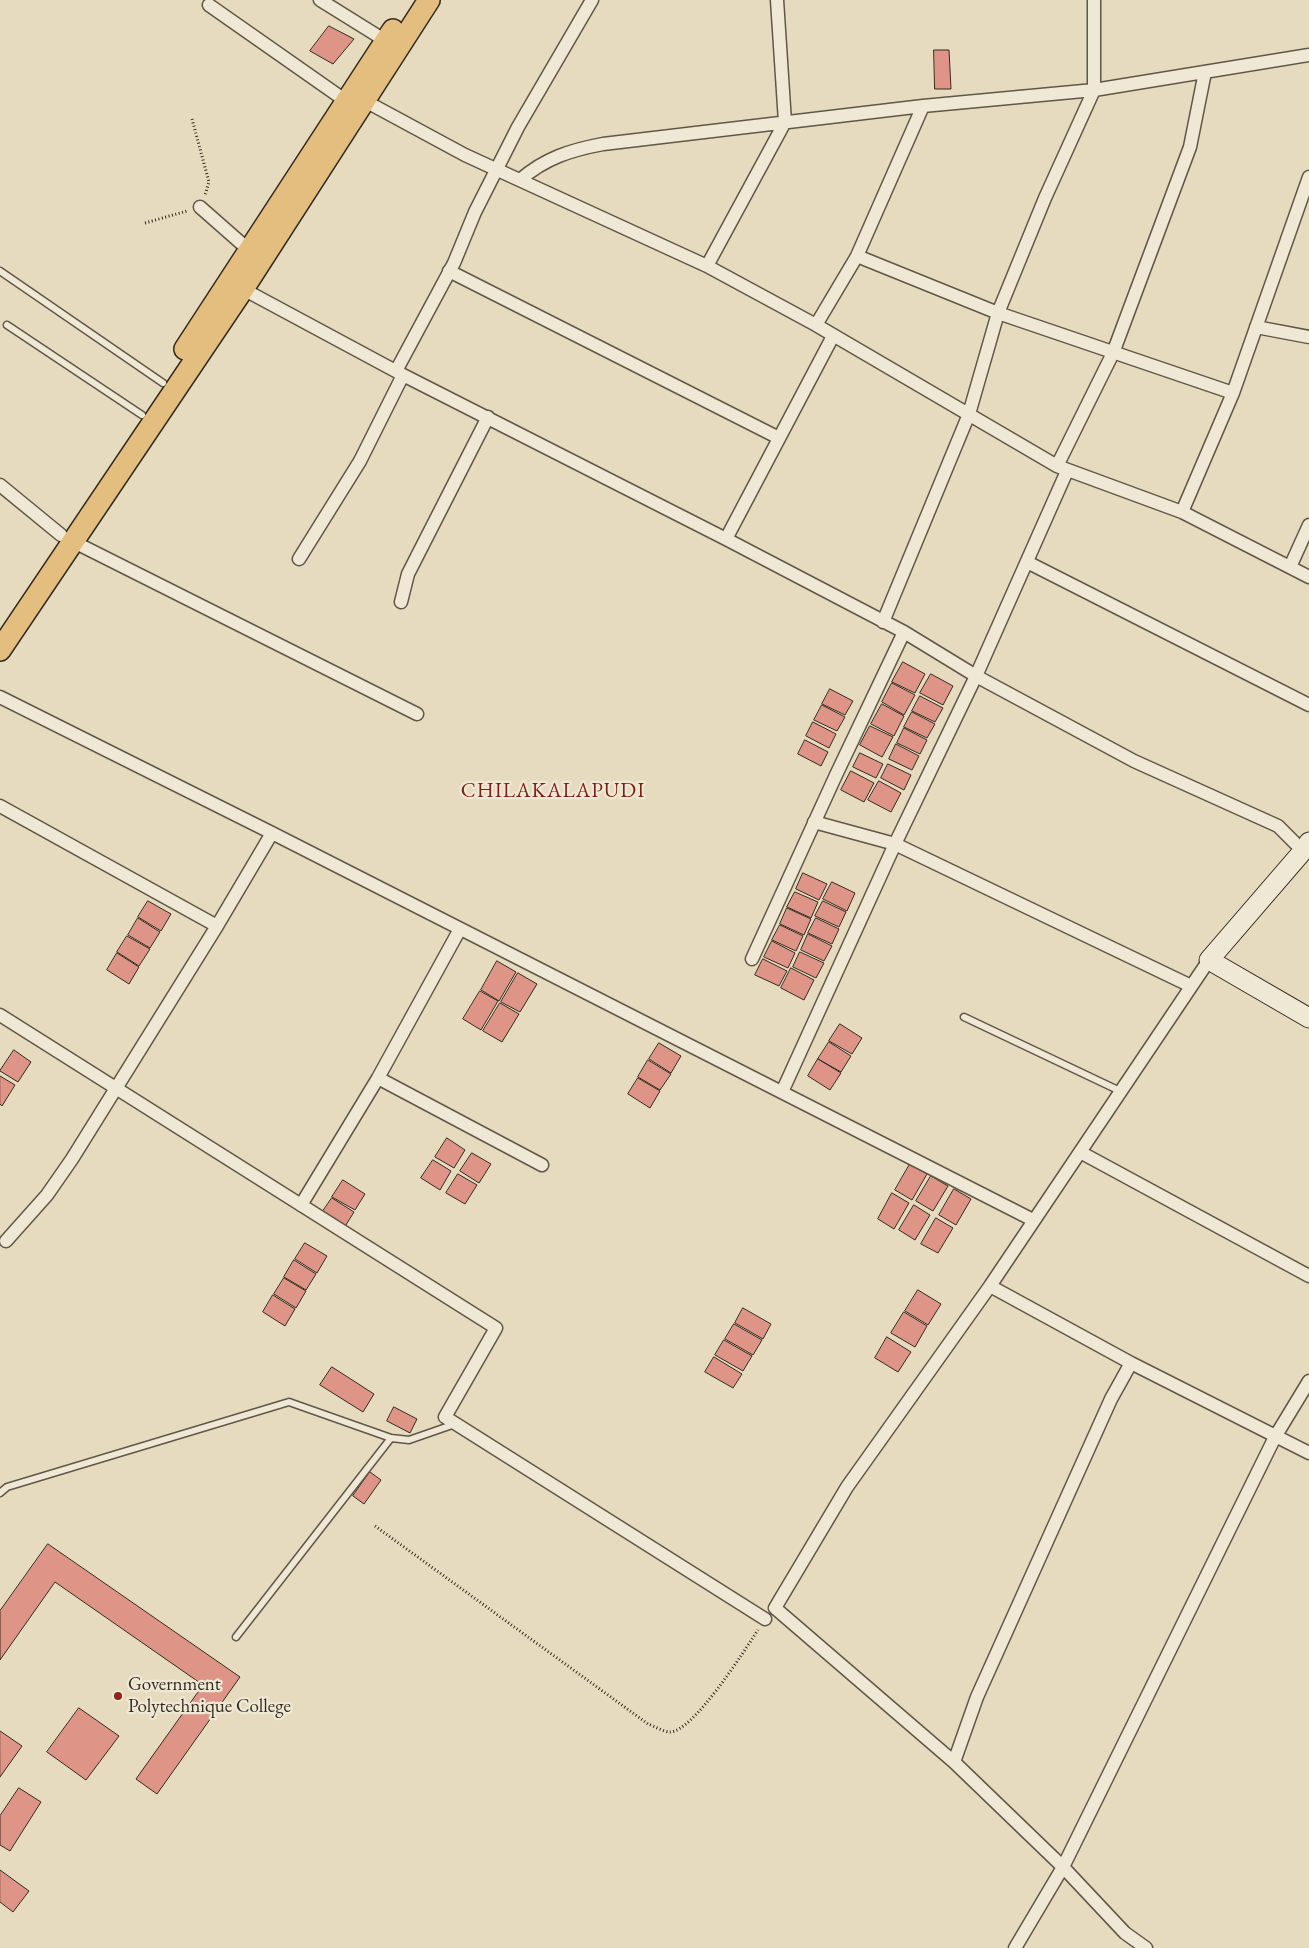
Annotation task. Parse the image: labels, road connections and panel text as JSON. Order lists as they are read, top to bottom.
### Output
{
  "districts": ["CHILAKALAPUDI"],
  "places": ["Government Polytechnique College"]
}
